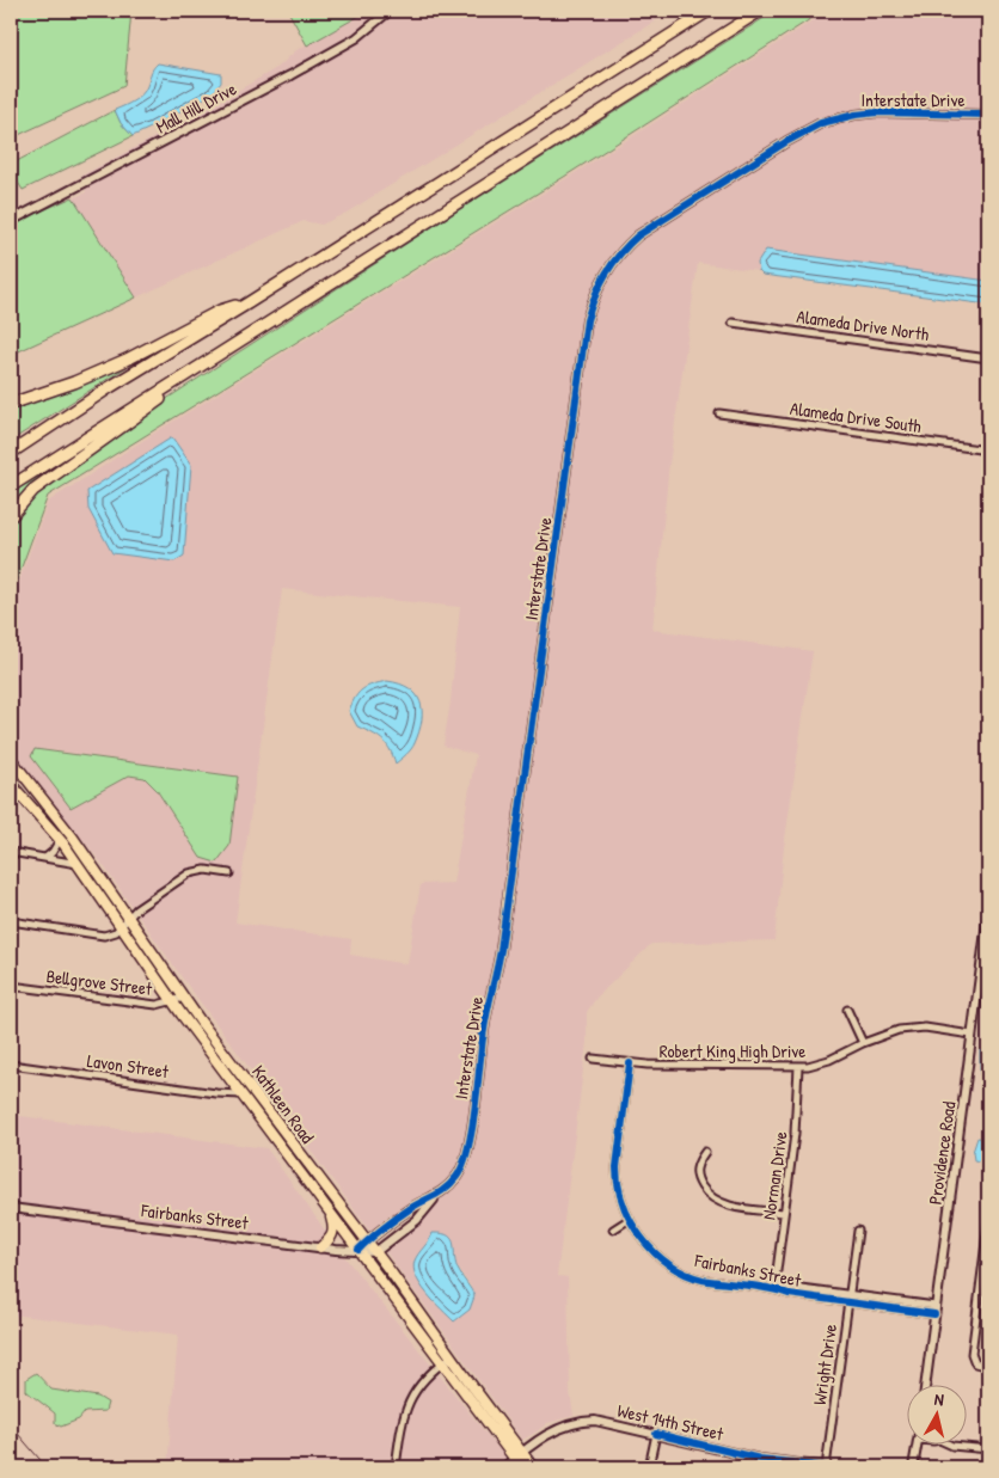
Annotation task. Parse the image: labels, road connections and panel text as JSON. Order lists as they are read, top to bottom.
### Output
{
  "streets": {
    "main road": ["Kathleen Road"],
    "street": [
      "Interstate Drive",
      "Mall Hill Drive",
      "Alameda Drive North",
      "Alameda Drive South",
      "Bellgrove Street",
      "Robert King High Drive",
      "Lavon Street",
      "Providence Road",
      "Norman Drive",
      "Fairbanks Street",
      "Wright Drive",
      "West 14th Street"
    ]
  },
  "crossings": [
    ["Interstate Drive", "Kathleen Road"],
    ["Interstate Drive", "Fairbanks Street"],
    ["Bellgrove Street", "Kathleen Road"],
    ["Robert King High Drive", "Providence Road"],
    ["Robert King High Drive", "Norman Drive"],
    ["Robert King High Drive", "Fairbanks Street"],
    ["Lavon Street", "Kathleen Road"],
    ["Kathleen Road", "Fairbanks Street"],
    ["Kathleen Road", "West 14th Street"],
    ["Providence Road", "Fairbanks Street"],
    ["Norman Drive", "Fairbanks Street"],
    ["Fairbanks Street", "Wright Drive"],
    ["Wright Drive", "West 14th Street"]
  ],
  "north": "top"
}
